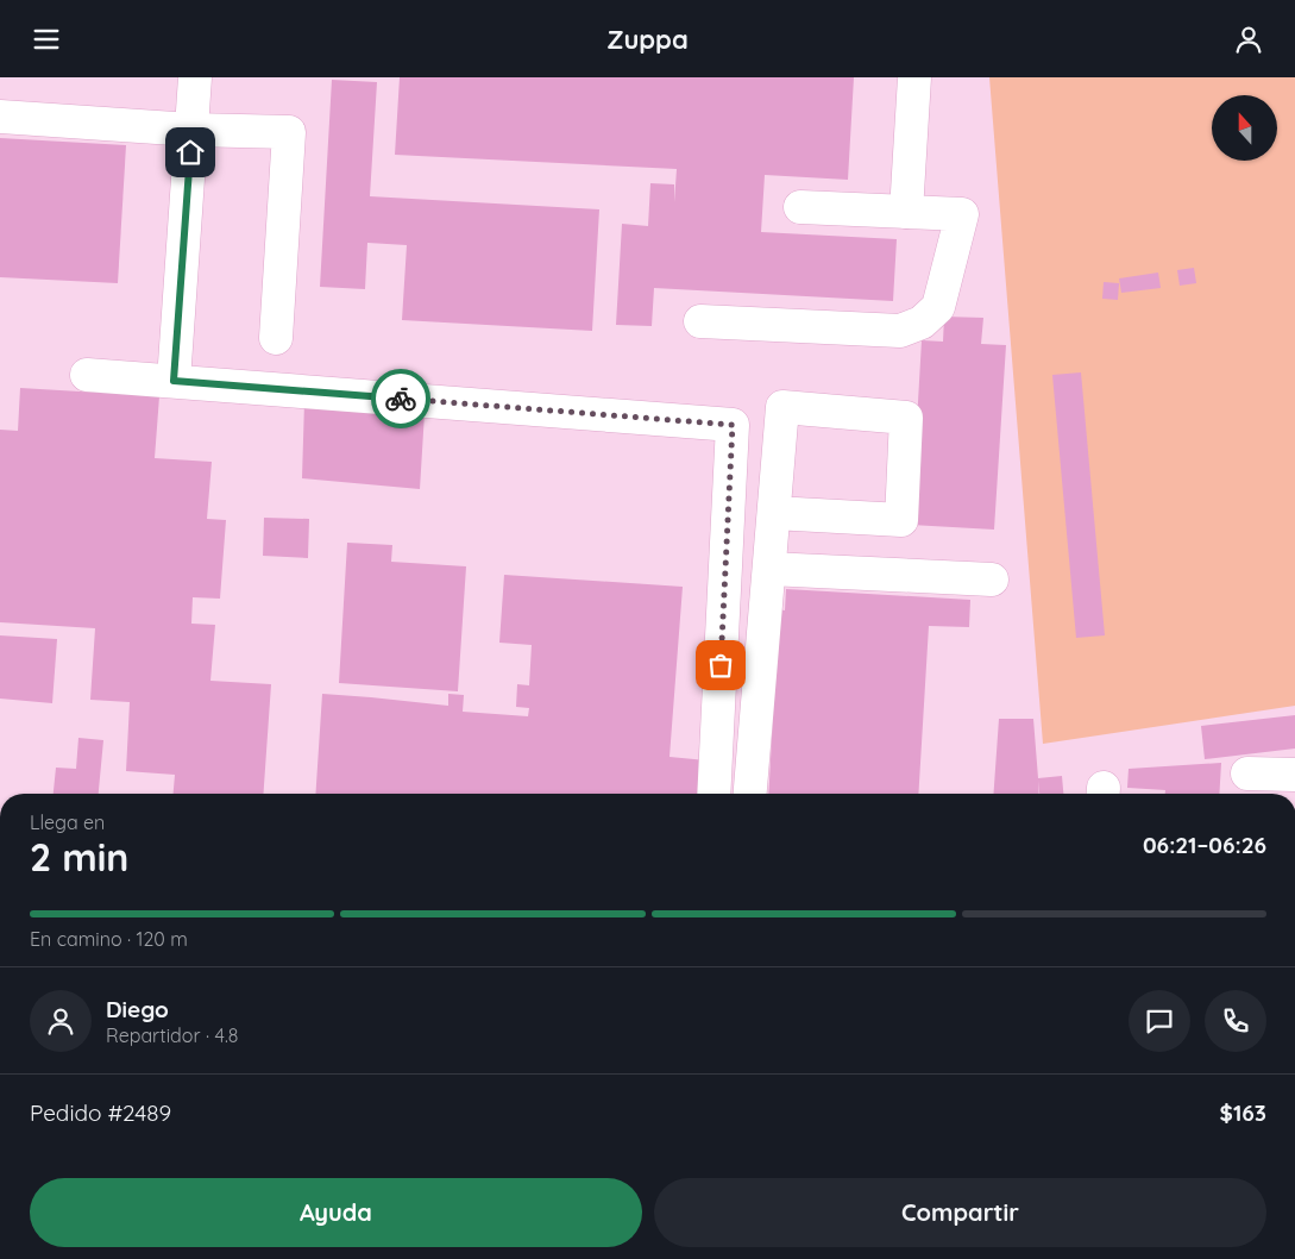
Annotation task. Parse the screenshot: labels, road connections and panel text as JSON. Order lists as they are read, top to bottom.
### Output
{
  "north": "top",
  "page": {
    "header": "Zuppa",
    "heading": ["2 min", "Llega en", "06:21–06:26"],
    "panel": [
      "Diego",
      "Repartidor · 4.8",
      "Pedido #2489",
      "$163"
    ],
    "bar": "En camino · 120 m",
    "buttons": ["Ayuda", "Compartir"]
  }
}
